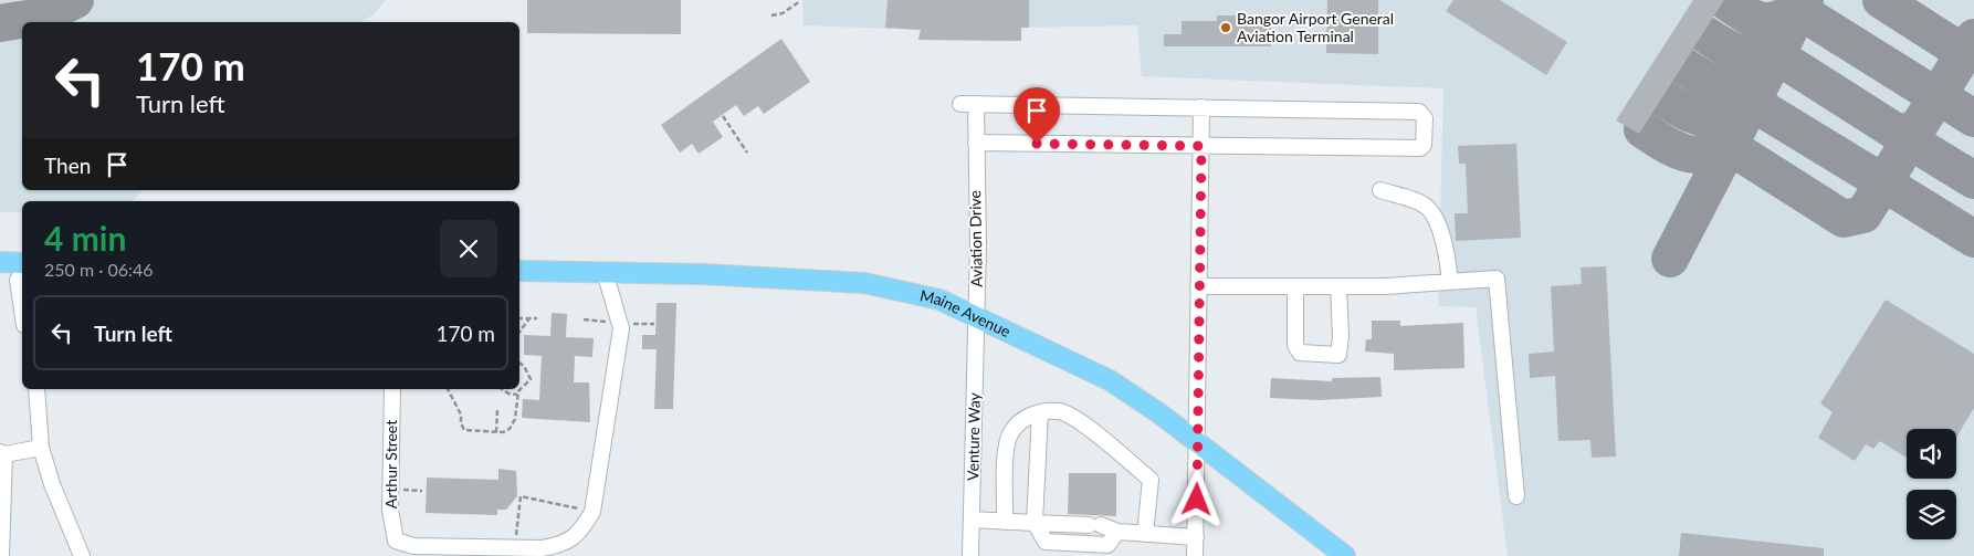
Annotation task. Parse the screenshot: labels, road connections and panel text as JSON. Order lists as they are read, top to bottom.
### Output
{
  "streets": {
    "main road": ["Maine Avenue"],
    "street": ["Aviation Drive", "Venture Way", "Arthur Street"]
  },
  "crossings": [
    ["Aviation Drive", "Maine Avenue"],
    ["Aviation Drive", "Venture Way"],
    ["Maine Avenue", "Venture Way"]
  ],
  "places": ["Bangor Airport General Aviation Terminal"],
  "page": {
    "turn": ["170 m", "Turn left"],
    "then": "Then",
    "heading": ["4 min", "250 m · 06:46"],
    "list": [
      {
        "name": "Turn left",
        "value": "170 m"
      }
    ]
  }
}
